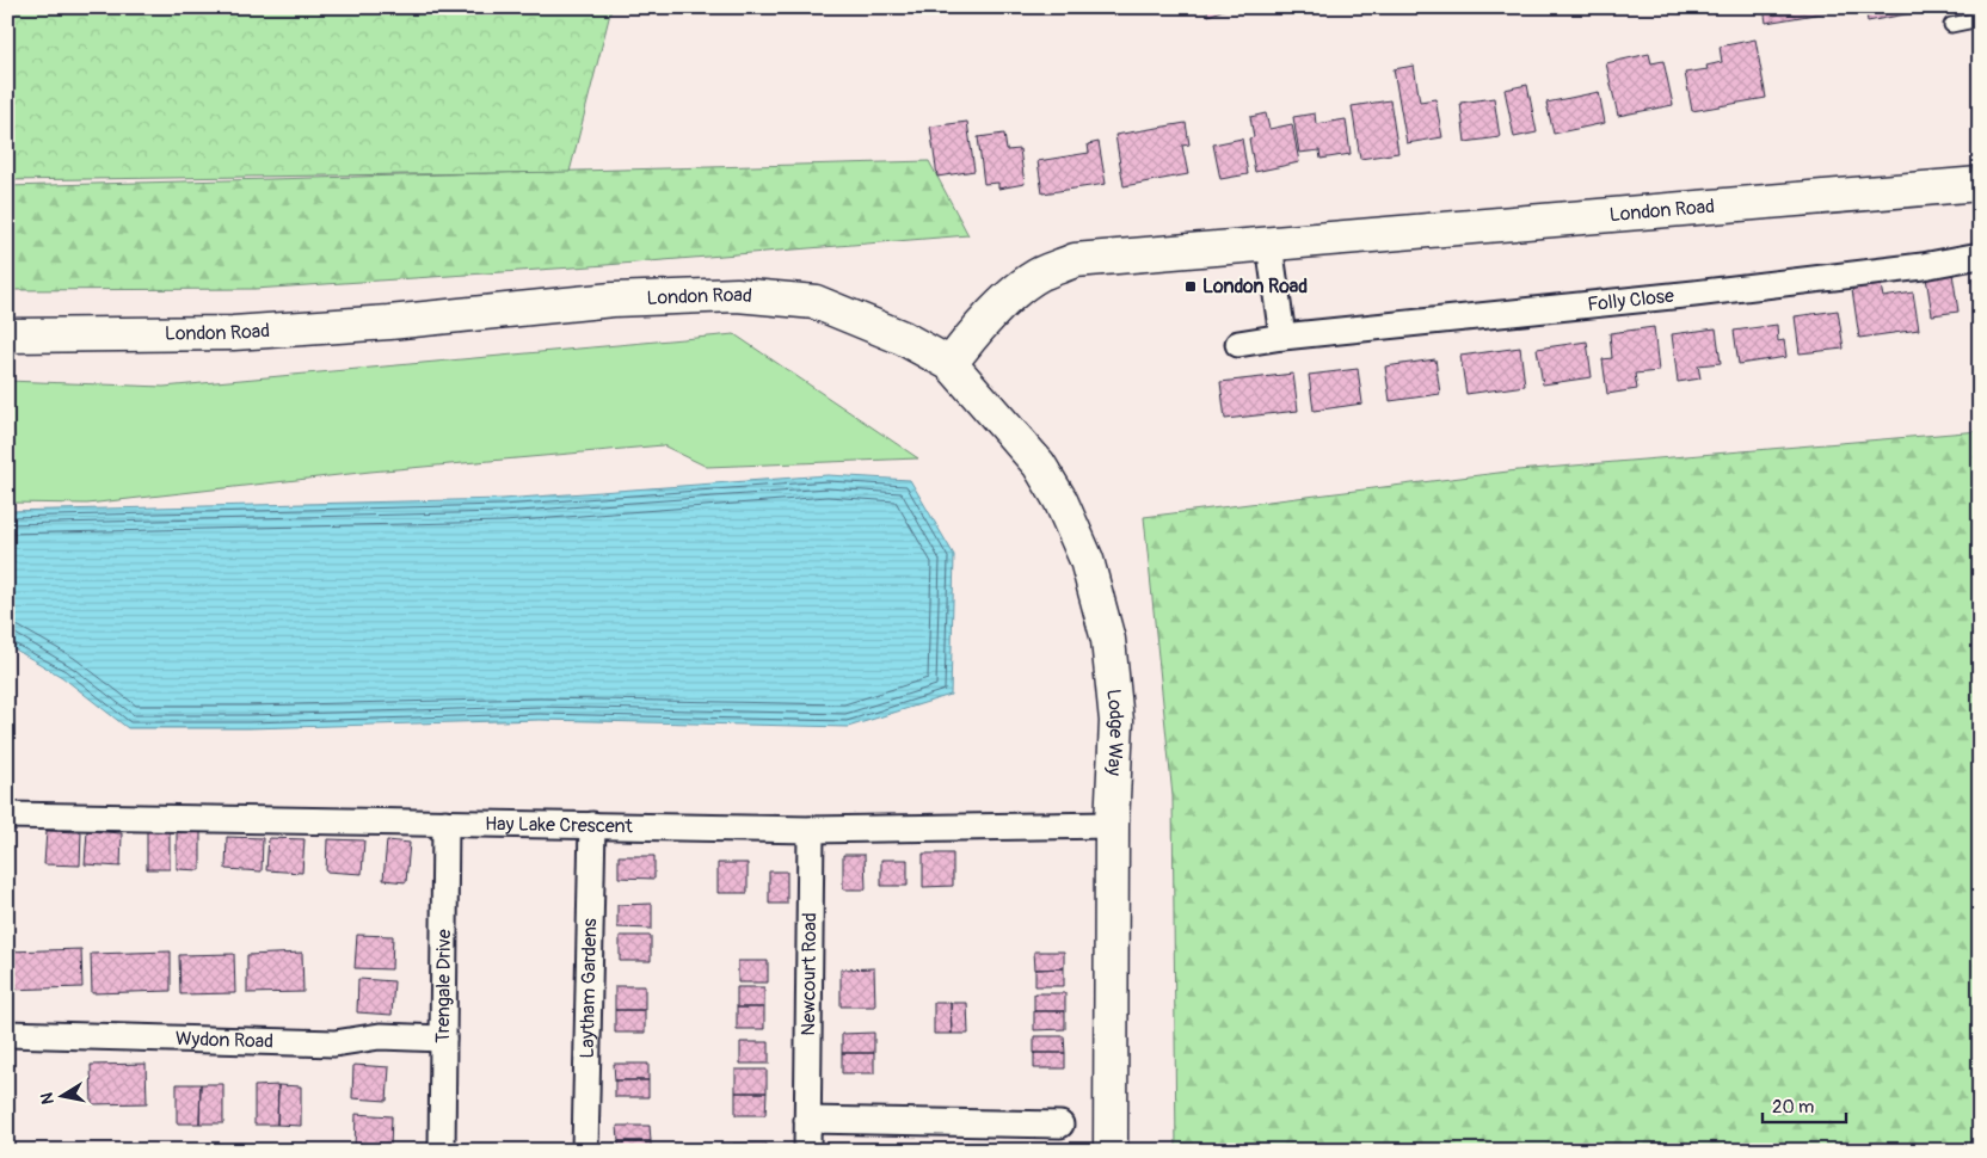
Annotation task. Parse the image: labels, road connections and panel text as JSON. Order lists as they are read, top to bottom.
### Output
{
  "streets": {
    "main road": ["London Road", "Lodge Way"],
    "street": [
      "Folly Close",
      "Hay Lake Crescent",
      "Newcourt Road",
      "Trengale Drive",
      "Laytham Gardens",
      "Wydon Road"
    ]
  },
  "crossings": [
    ["London Road", "Lodge Way"],
    ["Lodge Way", "Hay Lake Crescent"],
    ["Hay Lake Crescent", "Newcourt Road"],
    ["Hay Lake Crescent", "Trengale Drive"],
    ["Hay Lake Crescent", "Laytham Gardens"],
    ["Trengale Drive", "Wydon Road"]
  ],
  "places": {
    "transit": ["London Road"]
  },
  "scale_bar": "20 m",
  "north": "left"
}
